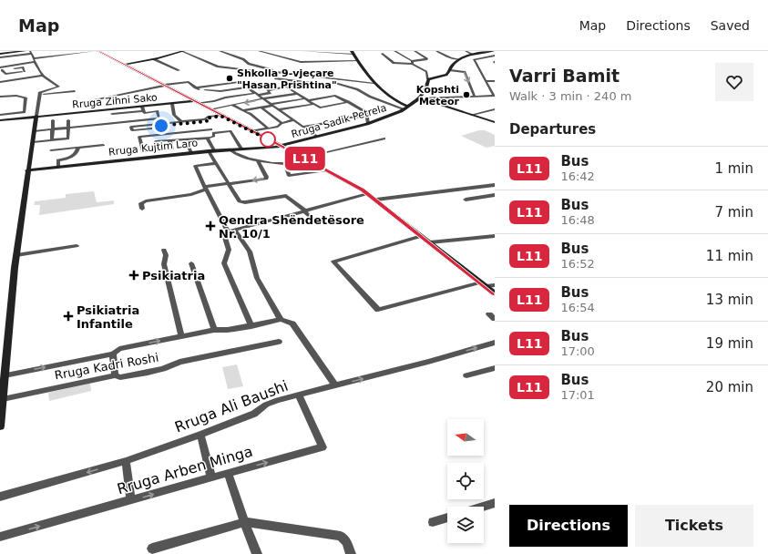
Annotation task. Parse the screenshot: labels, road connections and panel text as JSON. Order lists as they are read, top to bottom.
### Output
{
  "streets": {
    "street": [
      "Rruga Zihni Sako",
      "Rruga Sadik Petrela",
      "Rruga Kujtim Laro",
      "Rruga Kadri Roshi",
      "Rruga Ali Baushi",
      "Rruga Arben Minga"
    ]
  },
  "crossings": [
    ["Rruga Sadik Petrela", "Rruga Kujtim Laro"],
    ["Rruga Ali Baushi", "Rruga Arben Minga"]
  ],
  "one_way": ["Rruga Arben Minga"],
  "places": {
    "other": ["Shkolla 9-vjeçare \"Hasan Prishtina\"", "Kopshti Meteor"],
    "health": ["Qendra Shëndetësore Nr. 10/1", "Psikiatria", "Psikiatria Infantile"]
  },
  "lines": ["bus line L11"],
  "north": "left",
  "page": {
    "header": "Map",
    "nav": ["Map", "Directions", "Saved"],
    "on_map": "L11",
    "heading": [
      ["Varri Bamit", "Walk · 3 min · 240 m"],
      "Departures"
    ],
    "list": [
      {
        "mark": "L11",
        "name": "Bus",
        "note": "16:42",
        "value": "1 min"
      },
      {
        "mark": "L11",
        "name": "Bus",
        "note": "16:48",
        "value": "7 min"
      },
      {
        "mark": "L11",
        "name": "Bus",
        "note": "16:52",
        "value": "11 min"
      },
      {
        "mark": "L11",
        "name": "Bus",
        "note": "16:54",
        "value": "13 min"
      },
      {
        "mark": "L11",
        "name": "Bus",
        "note": "17:00",
        "value": "19 min"
      },
      {
        "mark": "L11",
        "name": "Bus",
        "note": "17:01",
        "value": "20 min"
      }
    ],
    "buttons": ["Directions", "Tickets"]
  }
}
